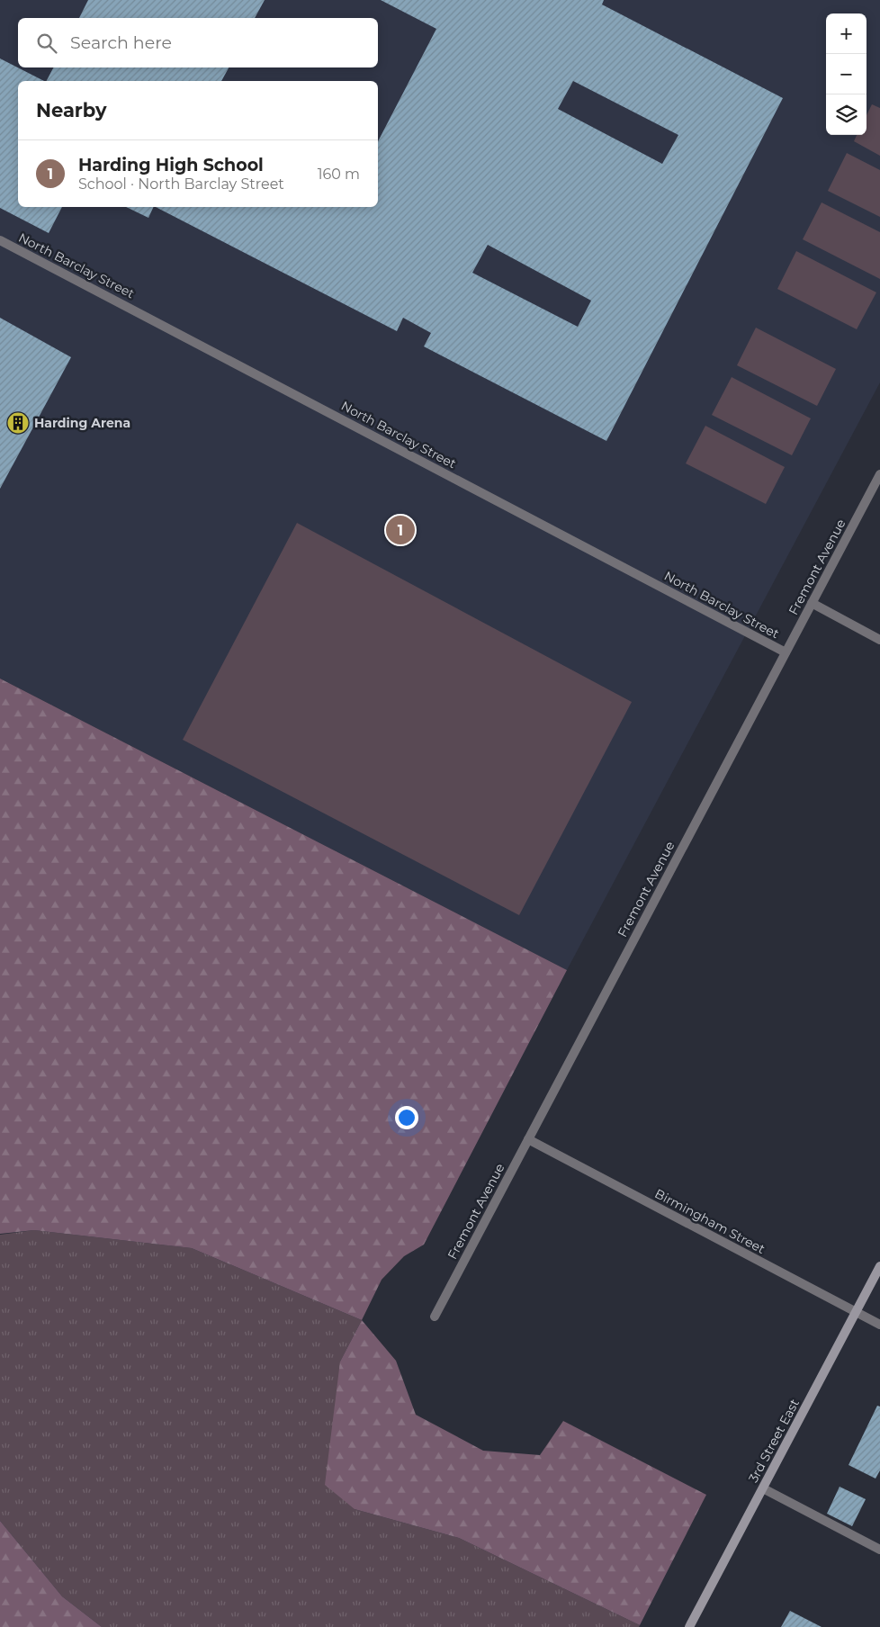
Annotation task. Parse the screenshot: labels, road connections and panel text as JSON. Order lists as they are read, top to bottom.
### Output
{
  "streets": {
    "street": [
      "North Barclay Street",
      "Fremont Avenue",
      "Birmingham Street",
      "3rd Street East"
    ]
  },
  "crossings": [
    ["North Barclay Street", "Fremont Avenue"],
    ["Fremont Avenue", "Birmingham Street"],
    ["Birmingham Street", "3rd Street East"]
  ],
  "places": {
    "building": ["Harding Arena"]
  },
  "page": {
    "map_buttons": ["+", "−"],
    "search": "Search here",
    "heading": "Nearby",
    "list": [
      {
        "mark": "1",
        "name": "Harding High School",
        "note": "School · North Barclay Street",
        "value": "160 m"
      }
    ],
    "pins": "1"
  }
}
